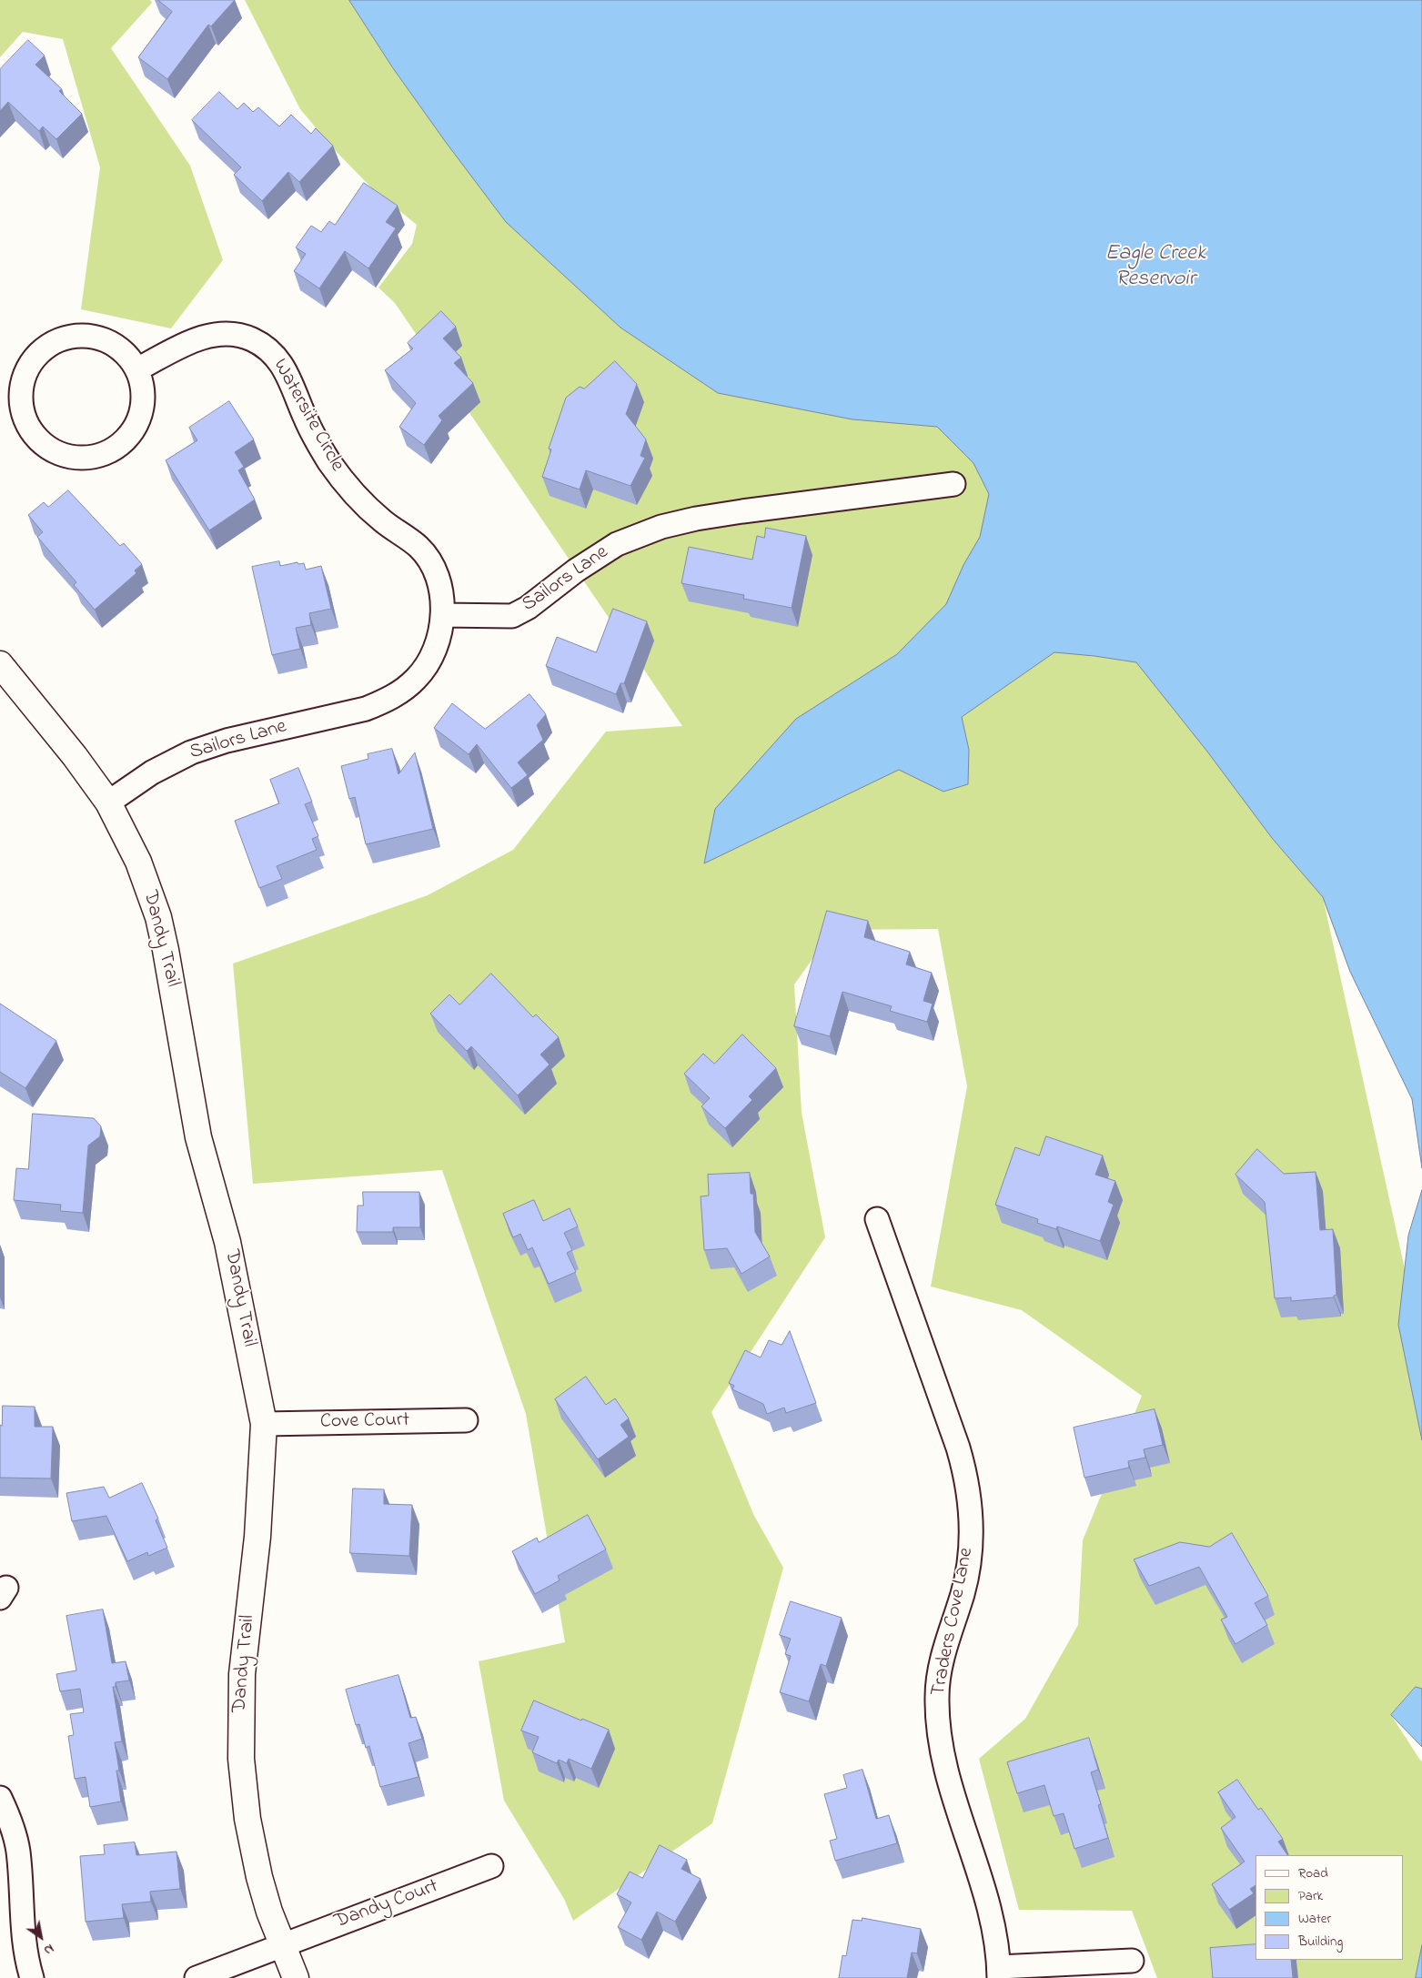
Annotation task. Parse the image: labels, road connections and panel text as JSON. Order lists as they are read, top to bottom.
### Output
{
  "streets": {
    "street": [
      "Watersite Circle",
      "Sailors Lane",
      "Dandy Trail",
      "Cove Court",
      "Traders Cove Lane",
      "Dandy Court"
    ]
  },
  "crossings": [
    ["Watersite Circle", "Sailors Lane"],
    ["Sailors Lane", "Dandy Trail"],
    ["Dandy Trail", "Cove Court"],
    ["Dandy Trail", "Dandy Court"]
  ],
  "water": ["Eagle Creek Reservoir"],
  "legend": [
    "Road",
    "Park",
    "Water",
    "Building"
  ],
  "north": "bottom right"
}
